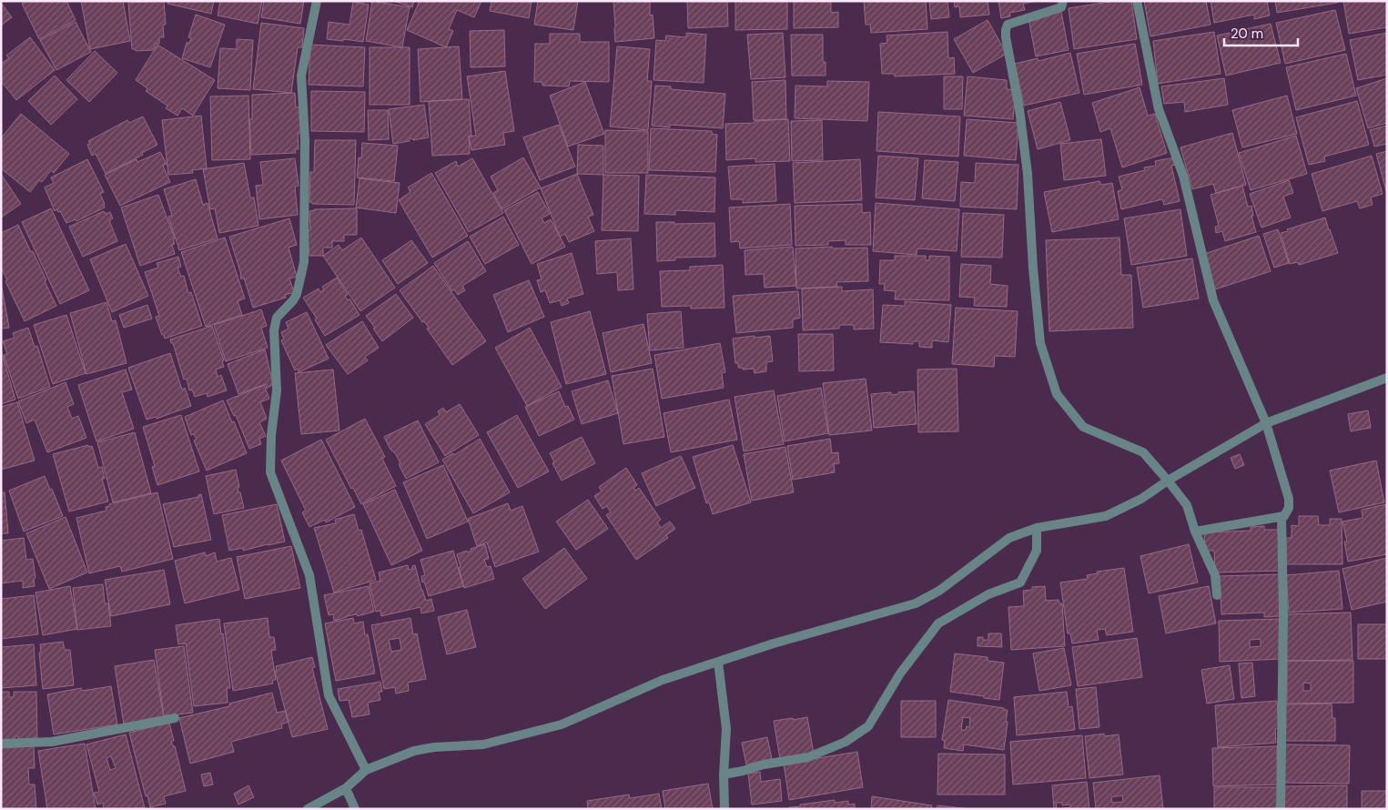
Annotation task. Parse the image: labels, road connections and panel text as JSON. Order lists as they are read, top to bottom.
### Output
{
  "scale_bar": "20 m"
}
